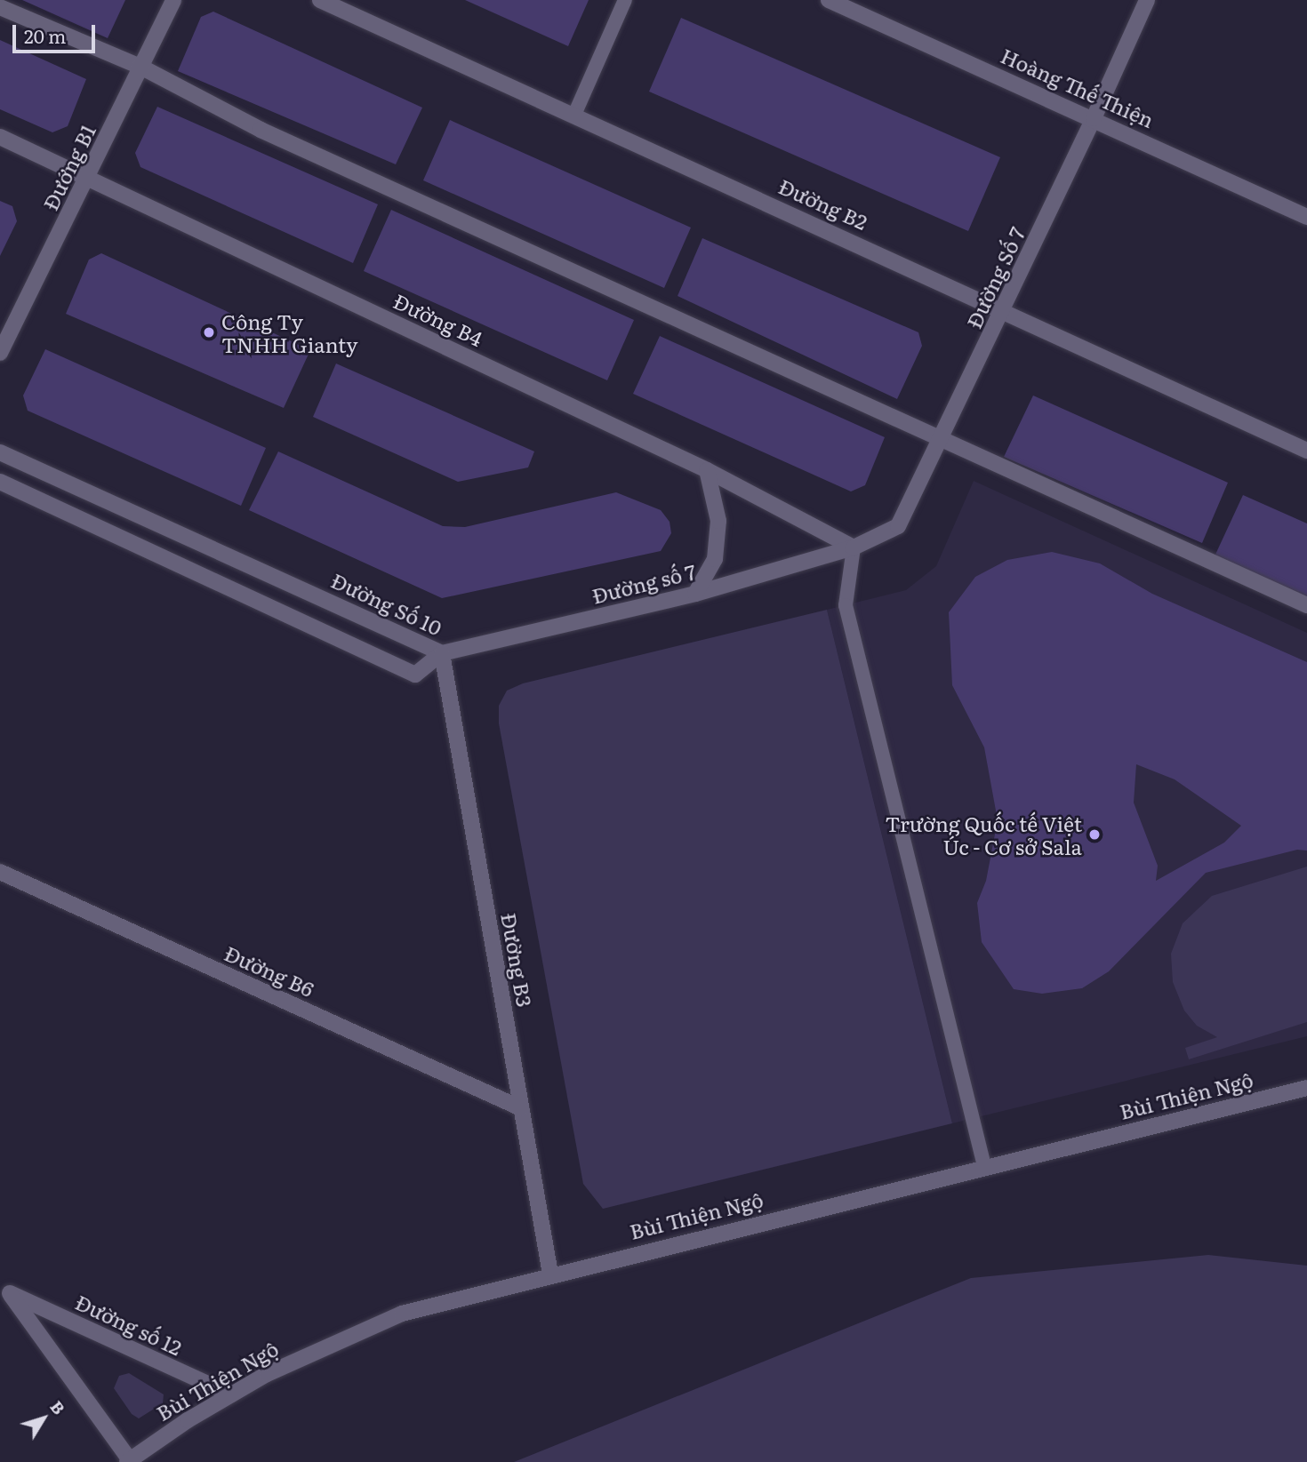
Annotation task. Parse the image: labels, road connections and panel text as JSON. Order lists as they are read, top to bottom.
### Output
{
  "streets": {
    "street": [
      "Hoàng Thế Thiện",
      "Đướng B1",
      "Đường B2",
      "Đường Số 7",
      "Đường B4",
      "Đường số 7",
      "Đường Số 10",
      "Đường B3",
      "Đường B6",
      "Bùi Thiện Ngộ",
      "Đường số 12"
    ]
  },
  "crossings": [
    ["Hoàng Thế Thiện", "Đường Số 7"],
    ["Đướng B1", "Đường B4"],
    ["Đường B2", "Đường Số 7"],
    ["Đường Số 7", "Đường B4"],
    ["Đường Số 7", "Đường số 7"],
    ["Đường B4", "Đường số 7"],
    ["Đường số 7", "Đường Số 10"],
    ["Đường số 7", "Đường B3"],
    ["Đường Số 10", "Đường B3"],
    ["Đường B3", "Đường B6"],
    ["Đường B3", "Bùi Thiện Ngộ"],
    ["Bùi Thiện Ngộ", "Đường số 12"]
  ],
  "places": ["Công Ty TNHH Gianty", "Trường Quốc tế Việt Úc - Cơ sở Sala"],
  "scale_bar": "20 m",
  "north": "top right"
}
